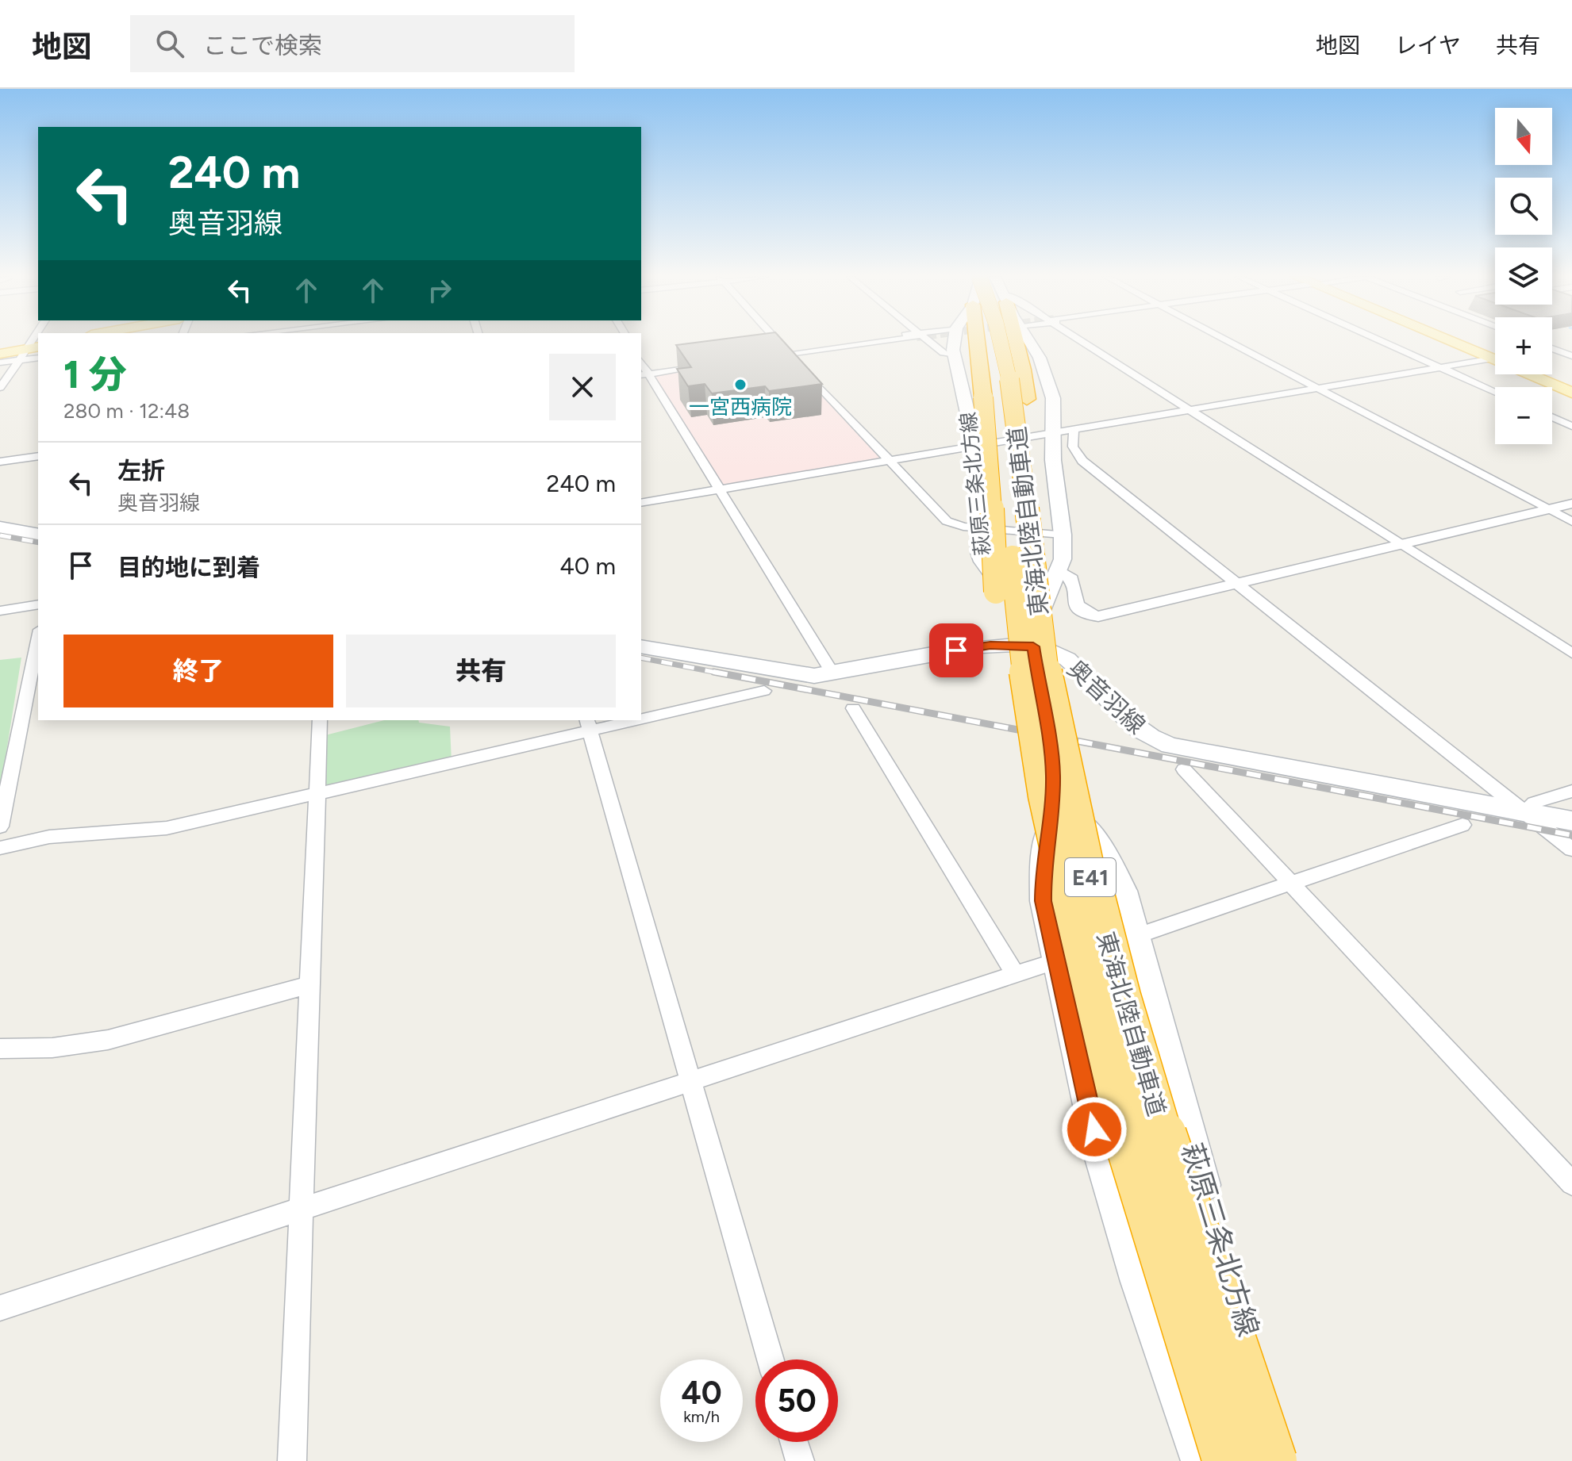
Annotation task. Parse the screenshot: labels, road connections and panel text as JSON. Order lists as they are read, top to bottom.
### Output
{
  "streets": {
    "highway": ["東海北陸自動車道", "E41"],
    "main road": ["萩原三条北方線", "奥音羽線"]
  },
  "crossings": [
    ["萩原三条北方線", "奥音羽線"]
  ],
  "places": ["一宮西病院"],
  "north": "bottom",
  "page": {
    "header": "地図",
    "search": "ここで検索",
    "nav": ["地図", "レイヤ", "共有"],
    "map_buttons": ["+", "−"],
    "turn": ["240 m", "奥音羽線"],
    "heading": ["1 分", "280 m · 12:48"],
    "list": [
      {
        "name": "左折",
        "note": "奥音羽線",
        "value": "240 m"
      },
      {
        "name": "目的地に到着",
        "value": "40 m"
      }
    ],
    "buttons": ["終了", "共有"],
    "speed": "40 km/h",
    "limit": "50"
  }
}
